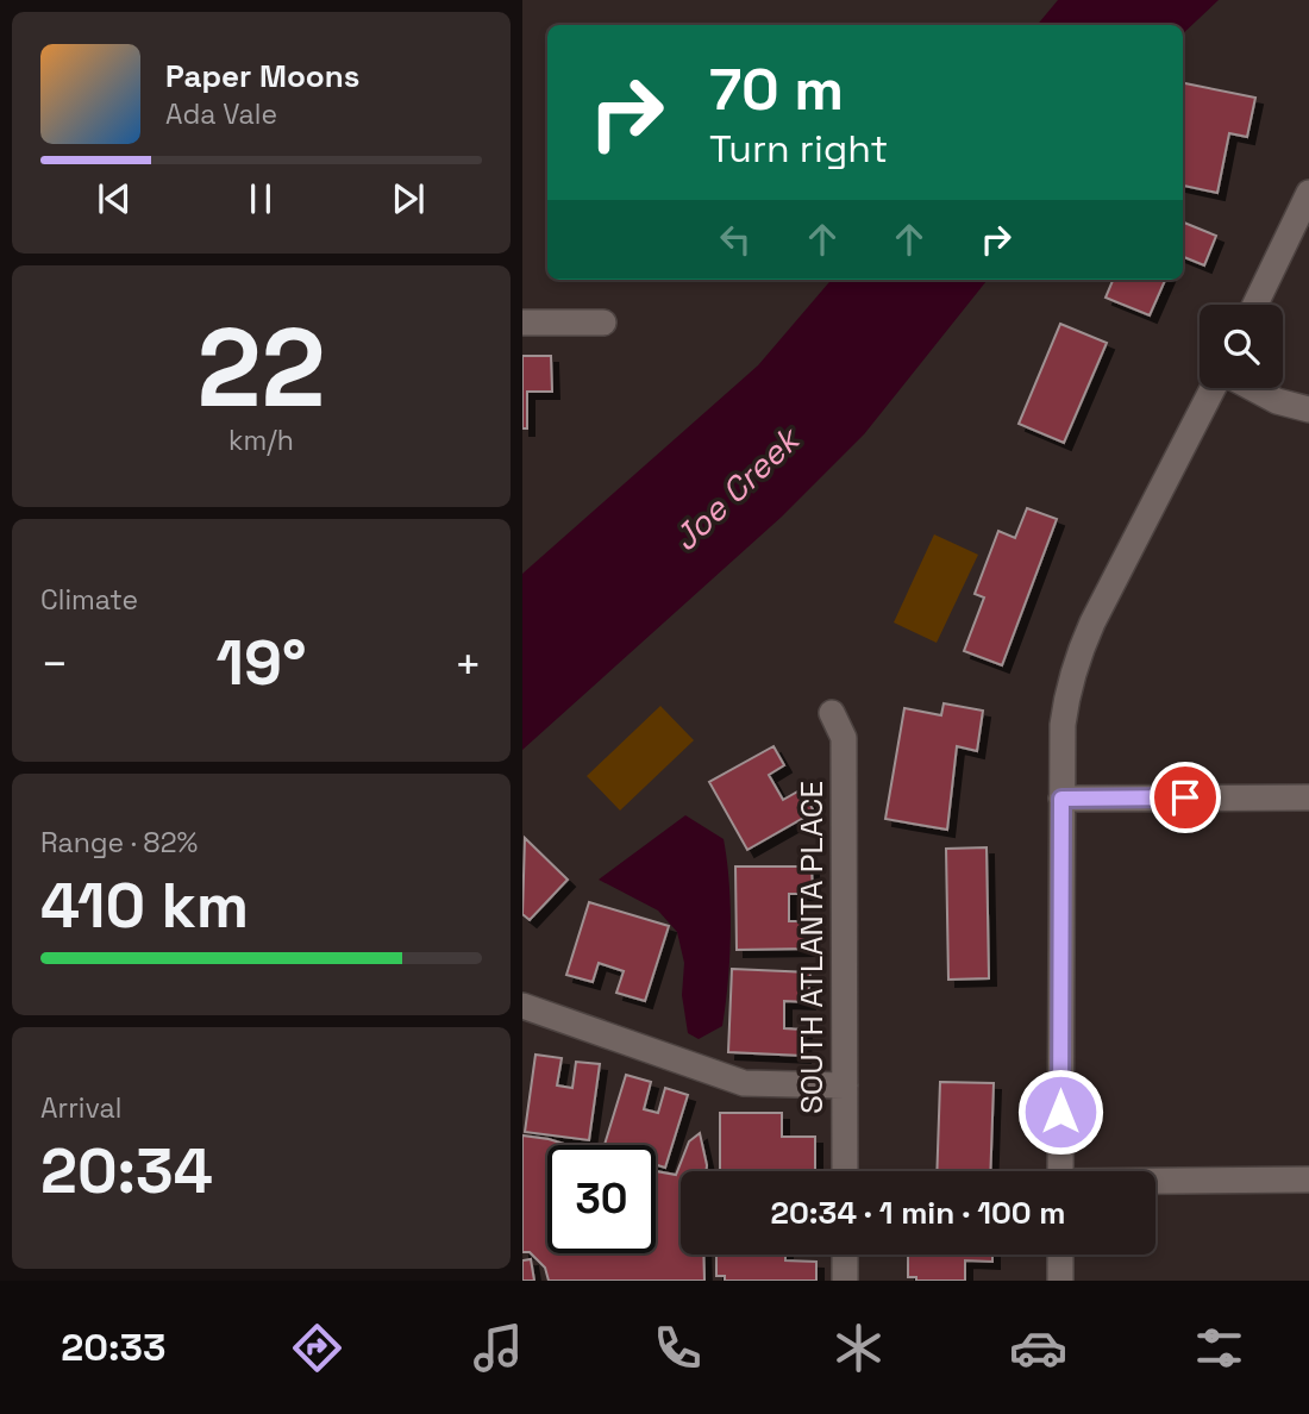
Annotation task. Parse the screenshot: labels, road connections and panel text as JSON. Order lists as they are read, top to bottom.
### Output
{
  "streets": {
    "street": ["SOUTH ATLANTA PLACE"]
  },
  "water": ["Joe Creek"],
  "page": {
    "turn": ["70 m", "Turn right"],
    "song": ["Paper Moons", "Ada Vale"],
    "tile": [
      ["22", "km/h"],
      "Climate",
      ["Range · 82%", "410 km"],
      ["Arrival", "20:34"]
    ],
    "heat": ["−", "19°", "+"],
    "limit": "30",
    "trip": "20:34 · 1 min · 100 m",
    "tabs": "20:33"
  }
}
